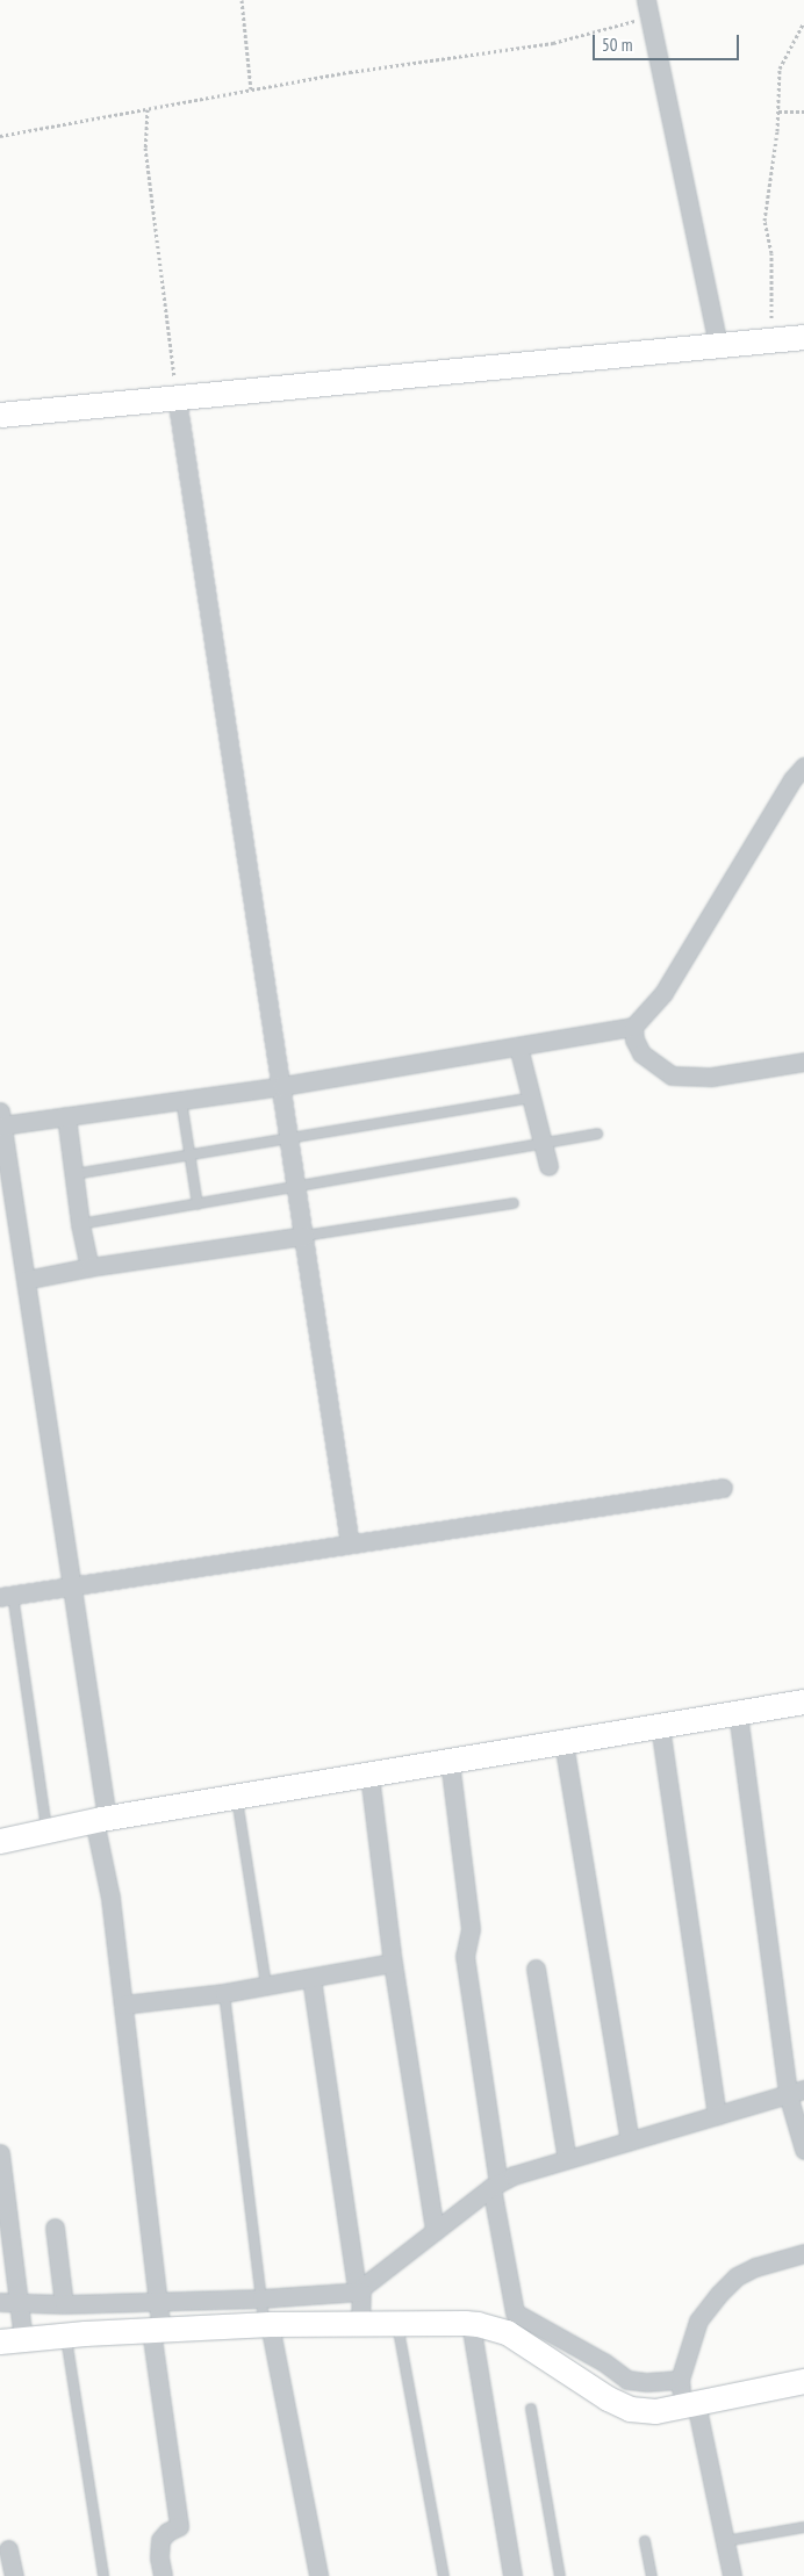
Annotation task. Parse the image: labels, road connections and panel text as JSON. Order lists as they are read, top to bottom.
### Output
{
  "scale_bar": "50 m"
}
